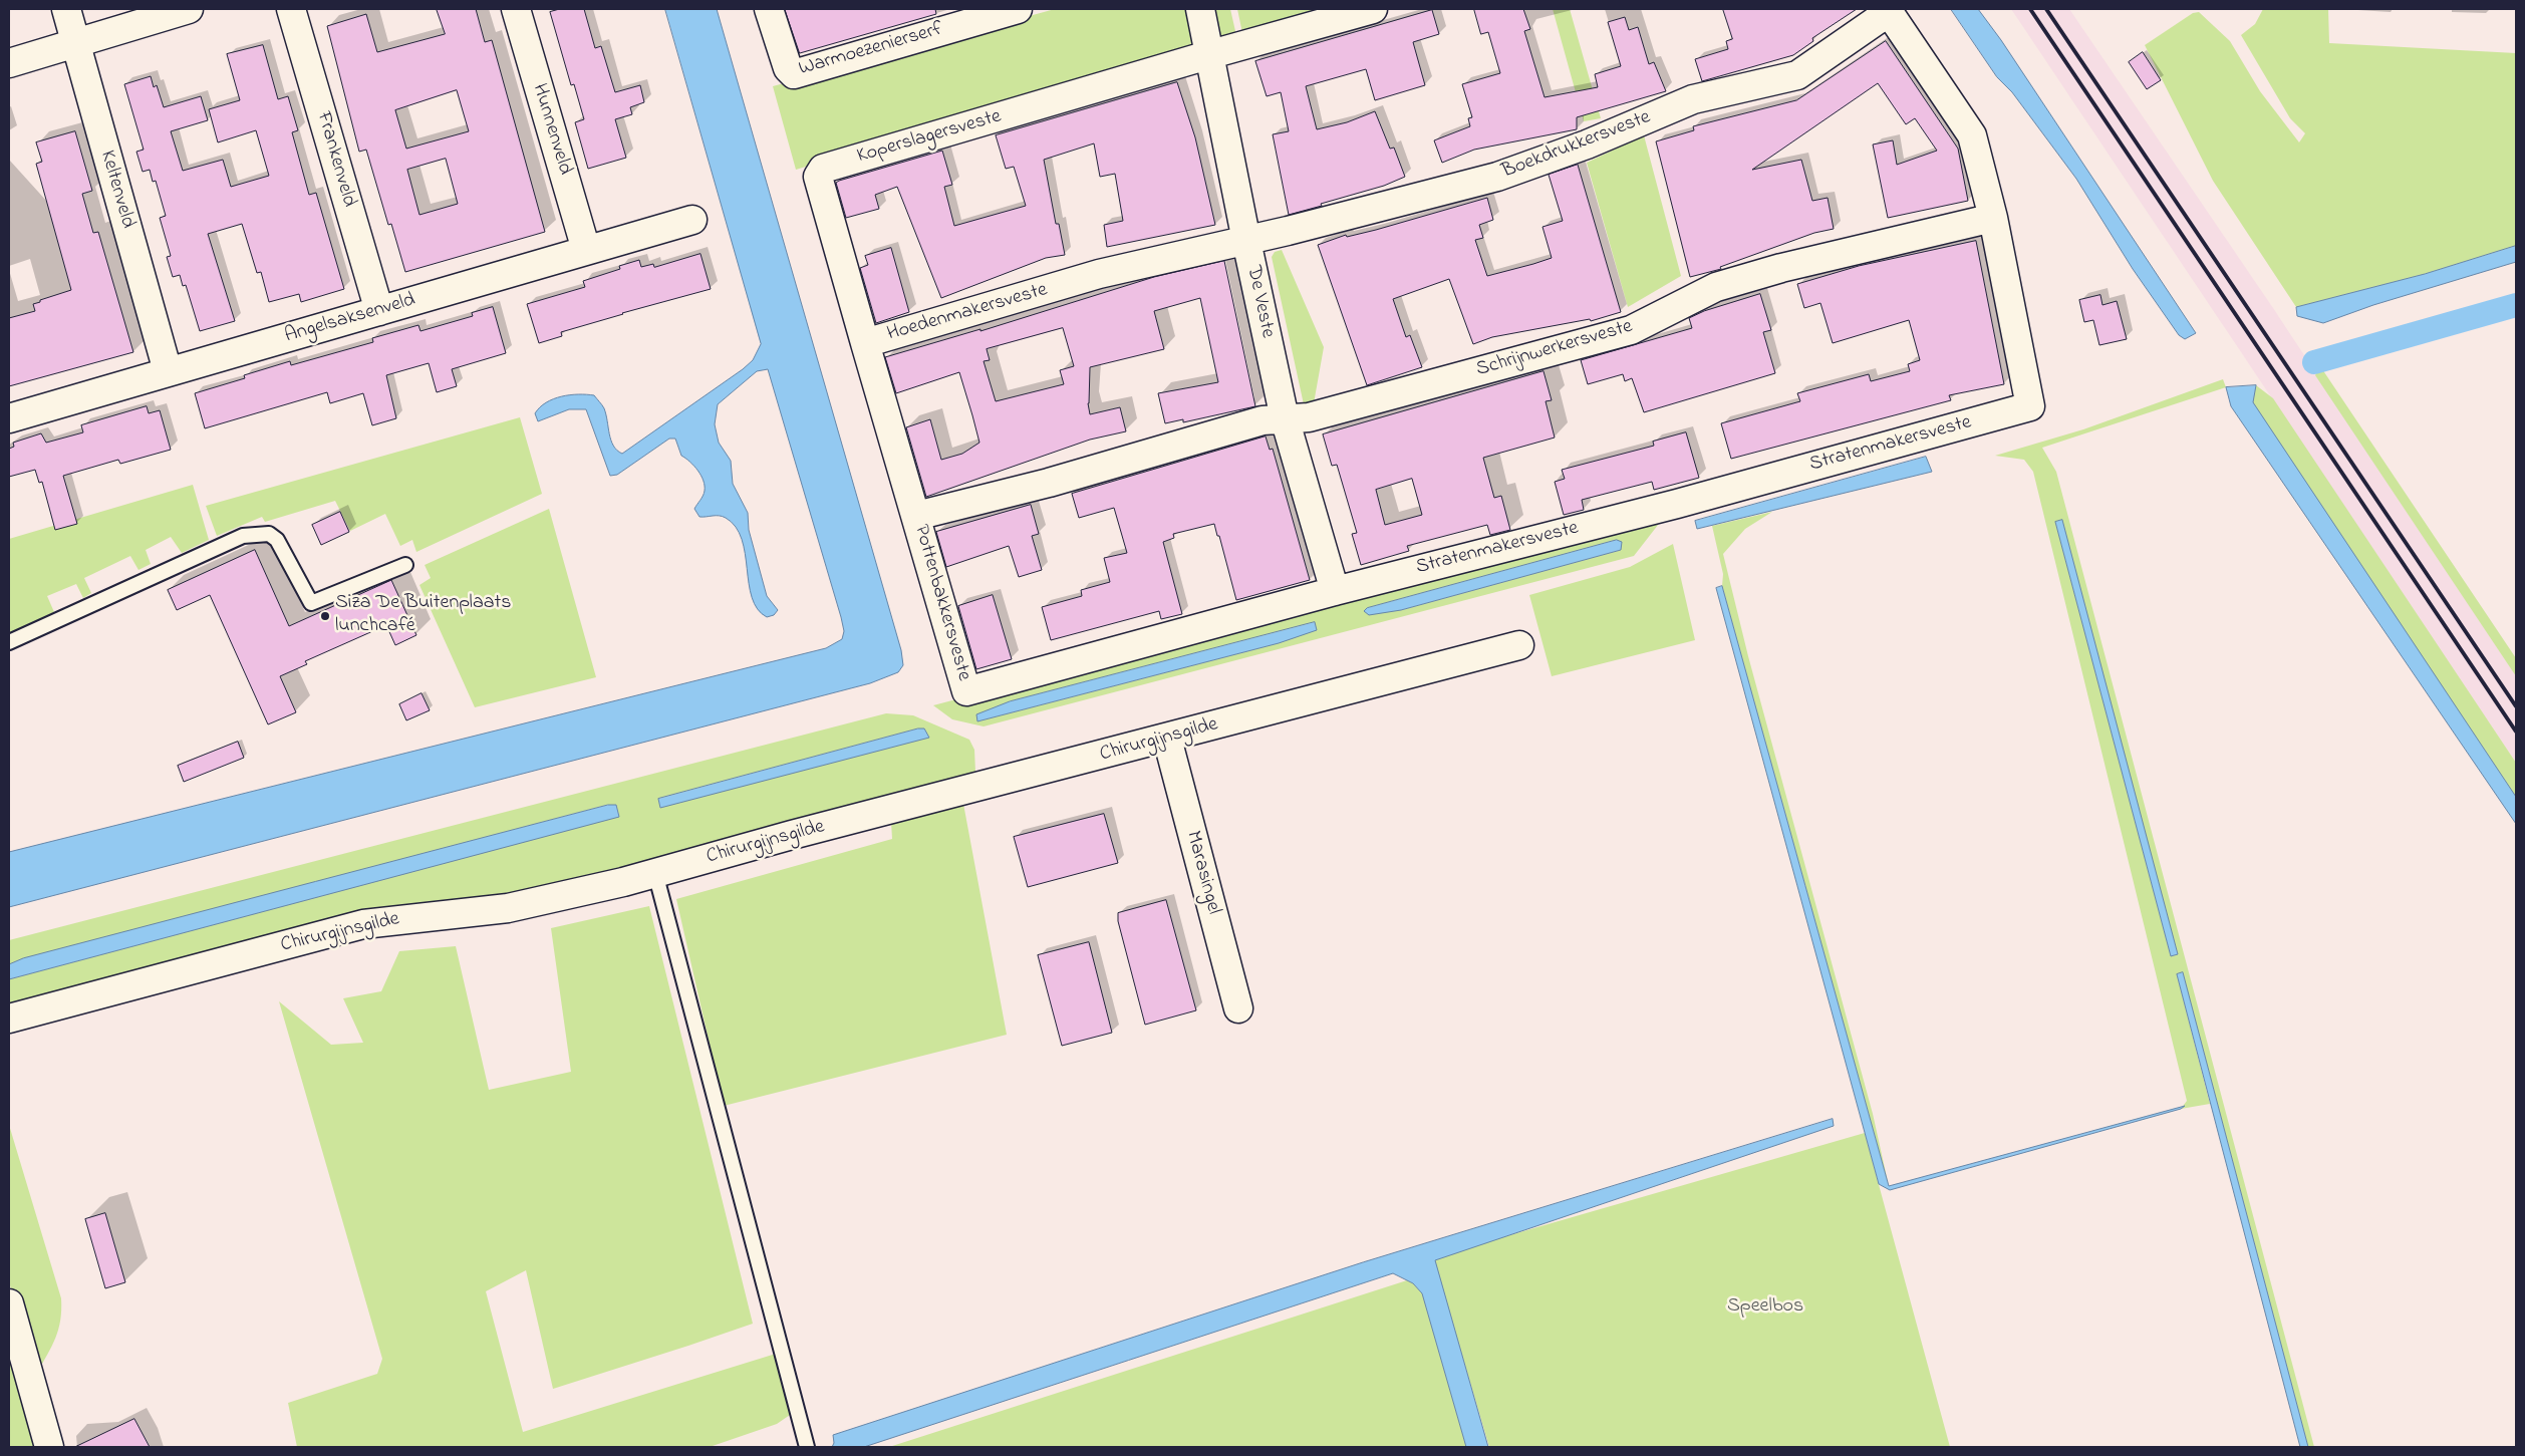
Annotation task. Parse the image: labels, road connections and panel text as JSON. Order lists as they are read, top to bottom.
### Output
{
  "streets": {
    "street": [
      "Warmoezenierserf",
      "Hunnenveld",
      "Koperslagersveste",
      "Boekdrukkersveste",
      "Frankenveld",
      "Keltenveld",
      "De Veste",
      "Hoedenmakersveste",
      "Angelsaksenveld",
      "Schrijnwerkersveste",
      "Stratenmakersveste",
      "Pottenbakkersveste",
      "Chirurgijnsgilde",
      "Marasingel"
    ]
  },
  "crossings": [
    ["Hunnenveld", "Angelsaksenveld"],
    ["Koperslagersveste", "De Veste"],
    ["Koperslagersveste", "Hoedenmakersveste"],
    ["Boekdrukkersveste", "De Veste"],
    ["Boekdrukkersveste", "Hoedenmakersveste"],
    ["Boekdrukkersveste", "Stratenmakersveste"],
    ["Frankenveld", "Angelsaksenveld"],
    ["Keltenveld", "Angelsaksenveld"],
    ["De Veste", "Hoedenmakersveste"],
    ["De Veste", "Schrijnwerkersveste"],
    ["De Veste", "Stratenmakersveste"],
    ["De Veste", "Pottenbakkersveste"],
    ["Hoedenmakersveste", "Pottenbakkersveste"],
    ["Schrijnwerkersveste", "Stratenmakersveste"],
    ["Schrijnwerkersveste", "Pottenbakkersveste"],
    ["Stratenmakersveste", "Pottenbakkersveste"],
    ["Chirurgijnsgilde", "Marasingel"]
  ],
  "parks": ["Speelbos"],
  "places": ["Siza De Buitenplaats lunchcafé"]
}
